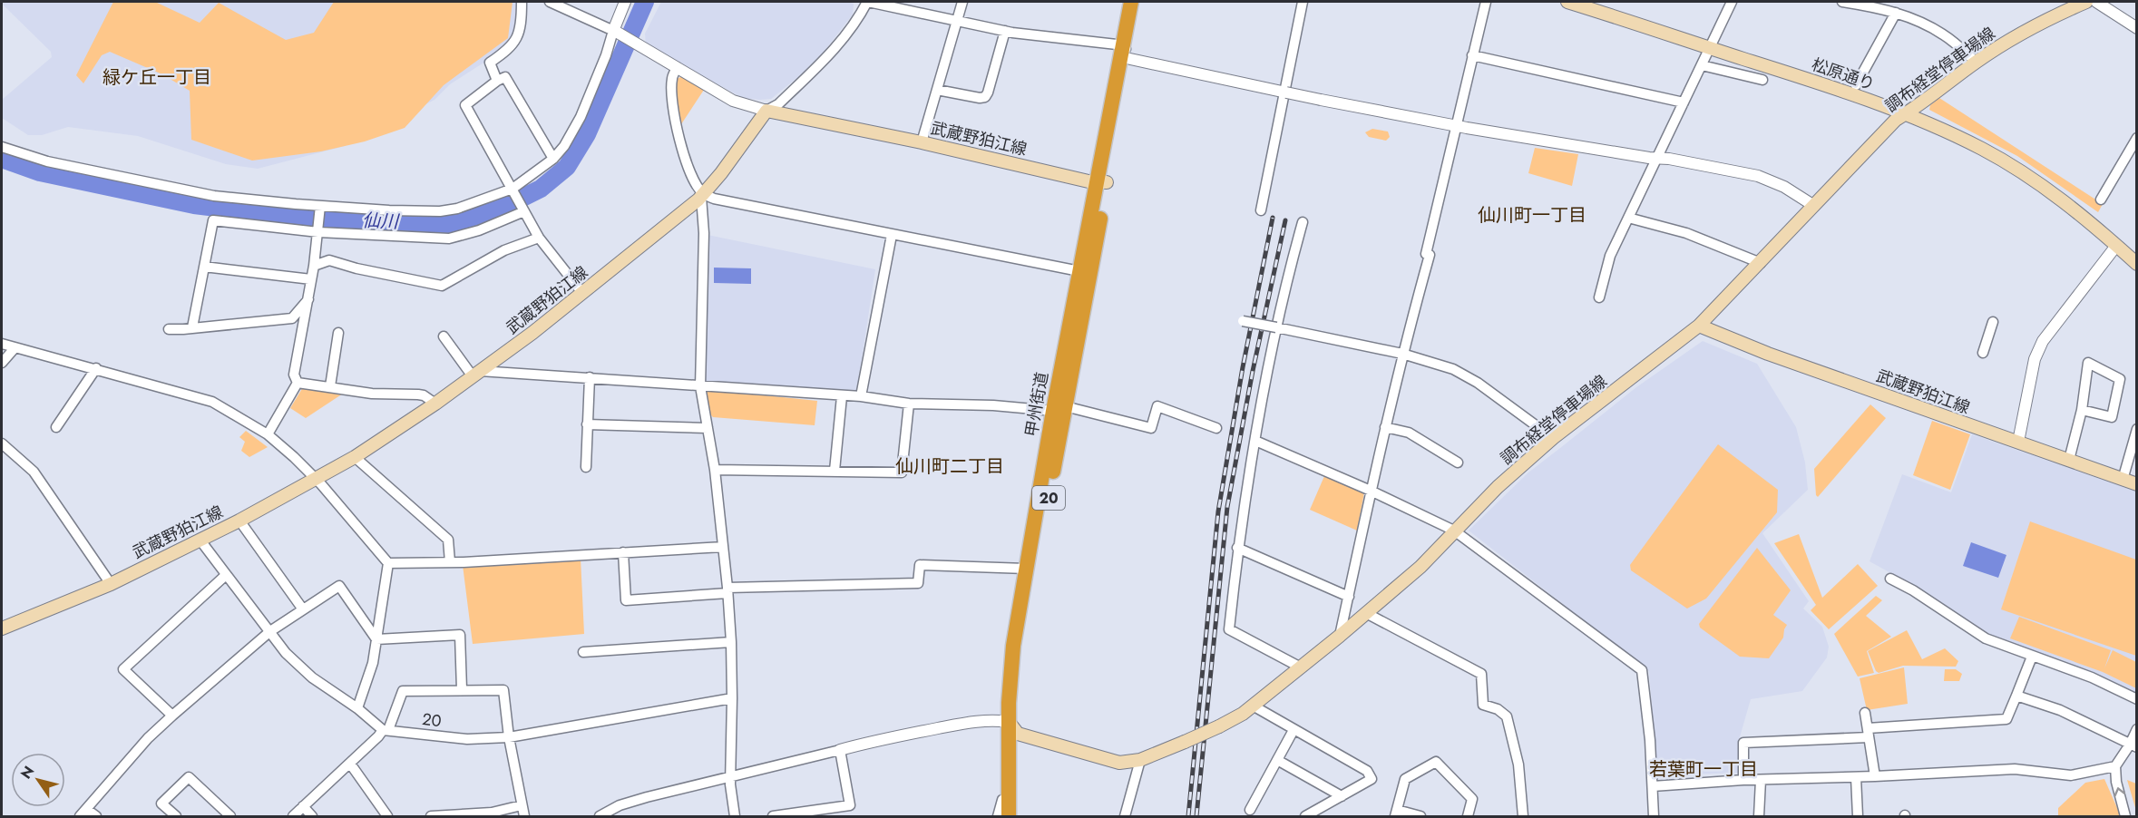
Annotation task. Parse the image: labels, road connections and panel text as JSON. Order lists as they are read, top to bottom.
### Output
{
  "streets": {
    "highway": ["甲州街道", "20"],
    "main road": ["調布経堂停車場線", "松原通り", "武蔵野狛江線"]
  },
  "crossings": [
    ["調布経堂停車場線", "松原通り"],
    ["調布経堂停車場線", "武蔵野狛江線"],
    ["調布経堂停車場線", "甲州街道"],
    ["武蔵野狛江線", "甲州街道"]
  ],
  "districts": [
    "緑ケ丘一丁目",
    "仙川町一丁目",
    "仙川町二丁目",
    "若葉町一丁目"
  ],
  "water": ["仙川"],
  "north": "top left"
}
